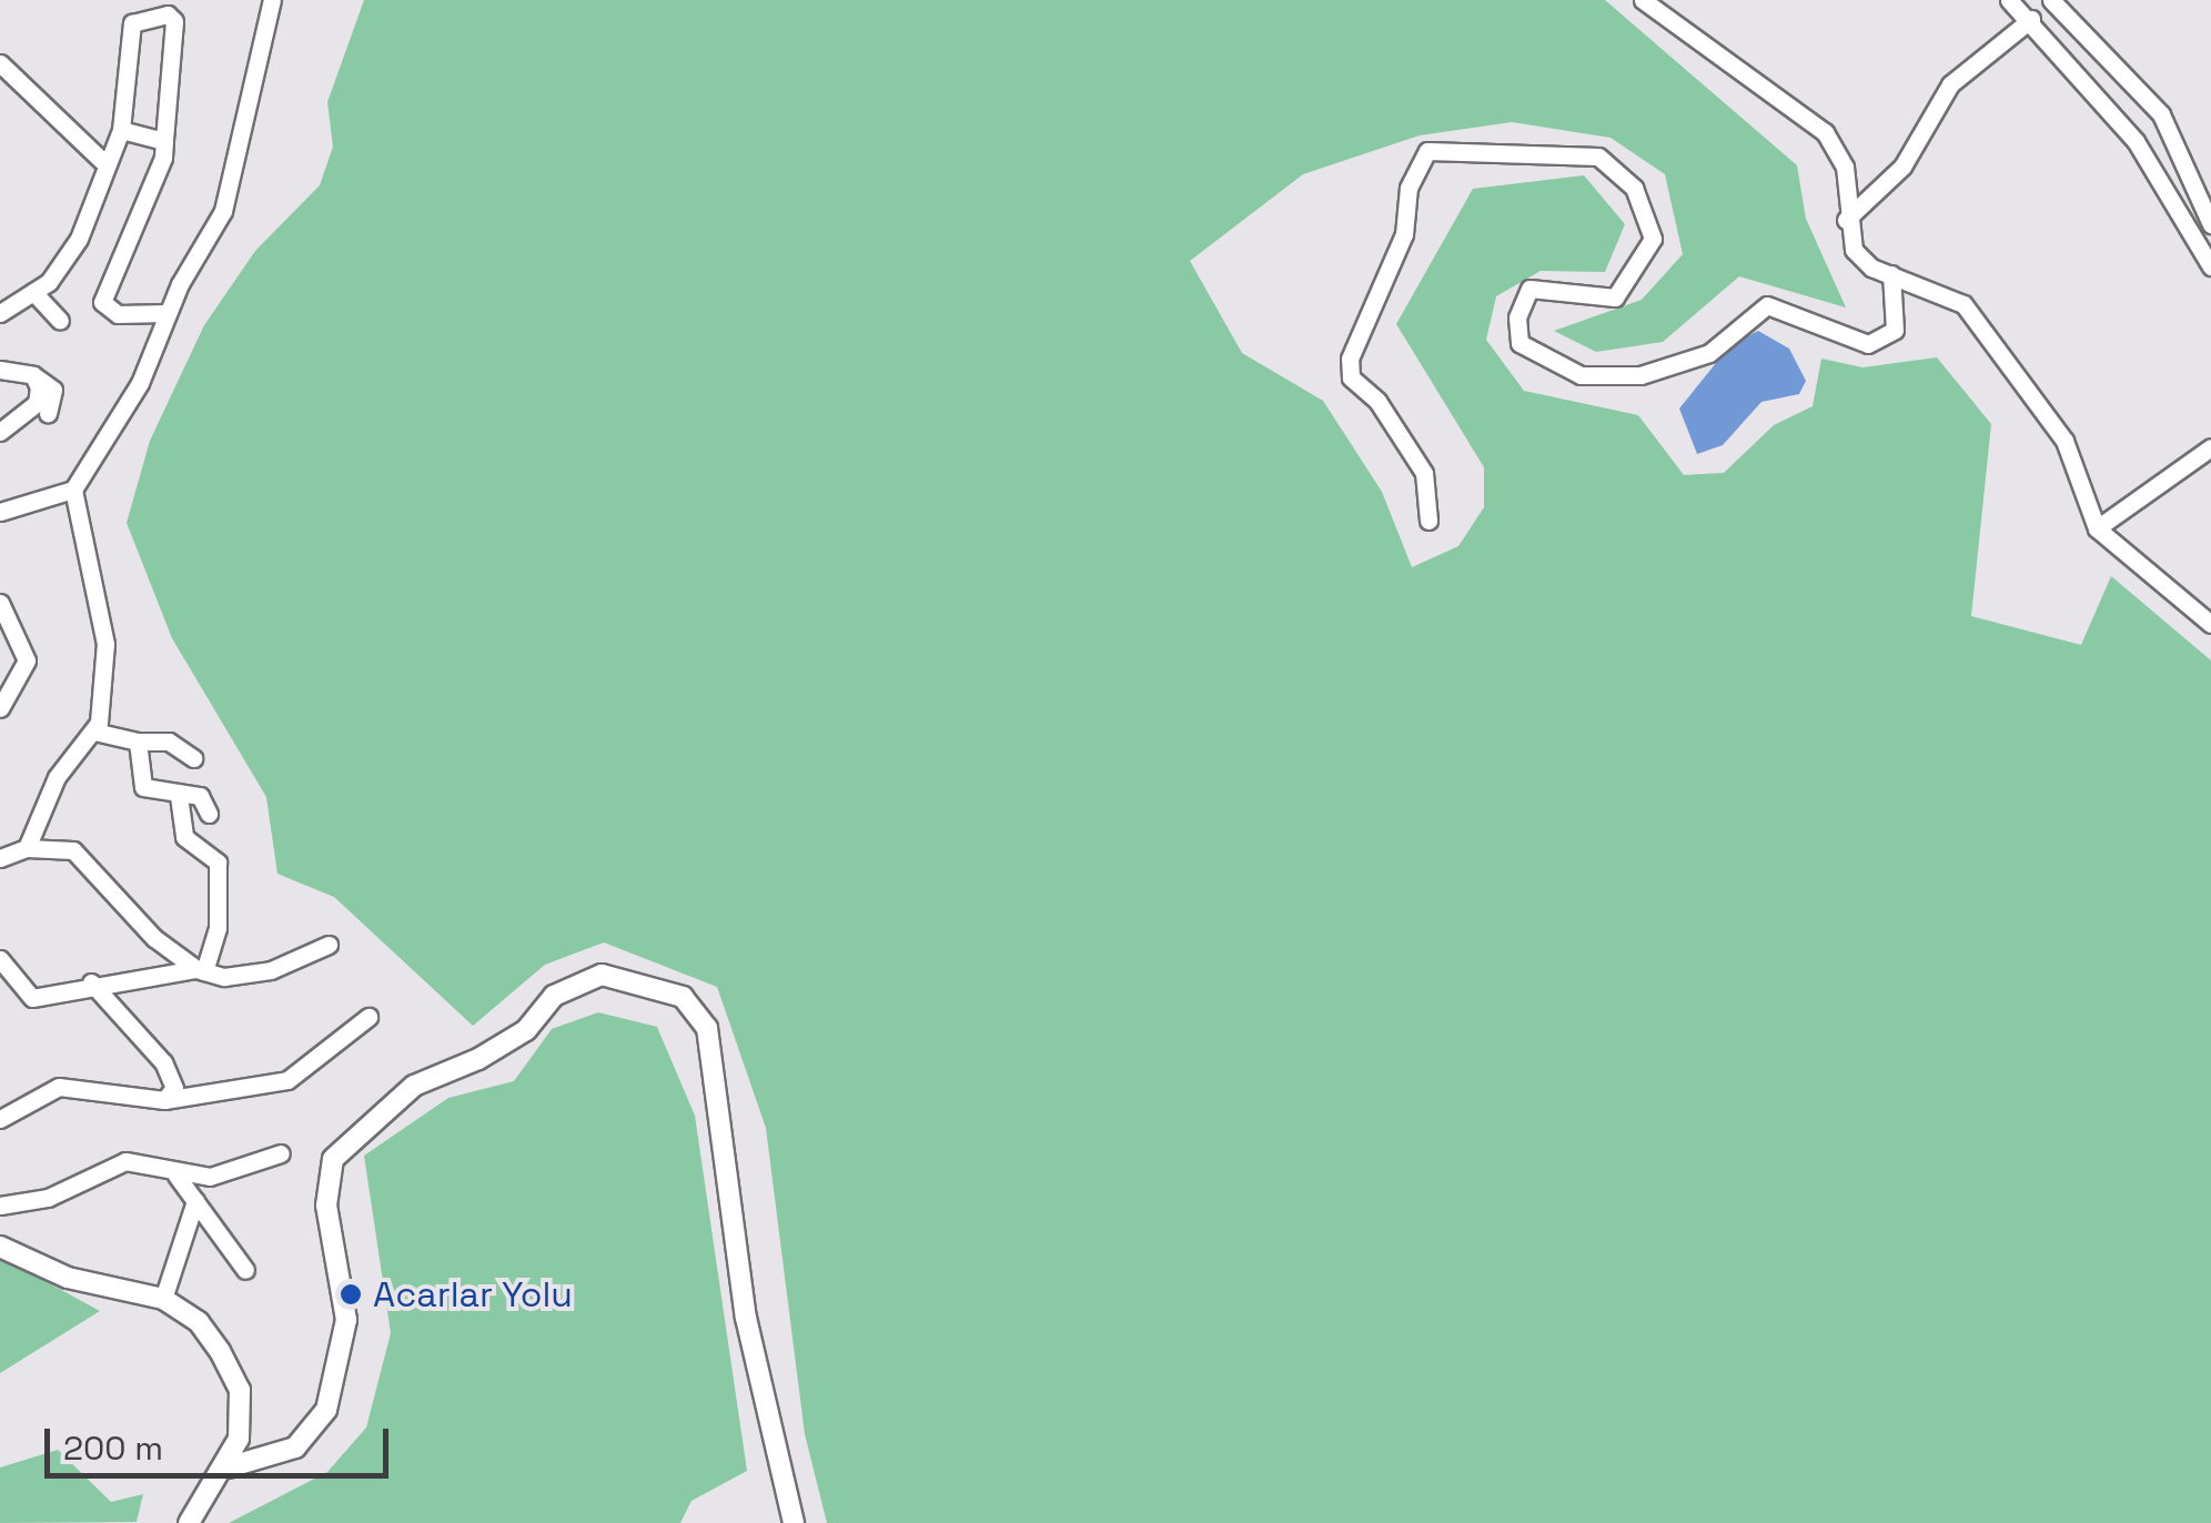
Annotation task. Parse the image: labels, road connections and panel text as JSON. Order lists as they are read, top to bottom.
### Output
{
  "places": ["Acarlar Yolu"],
  "scale_bar": "200 m"
}
